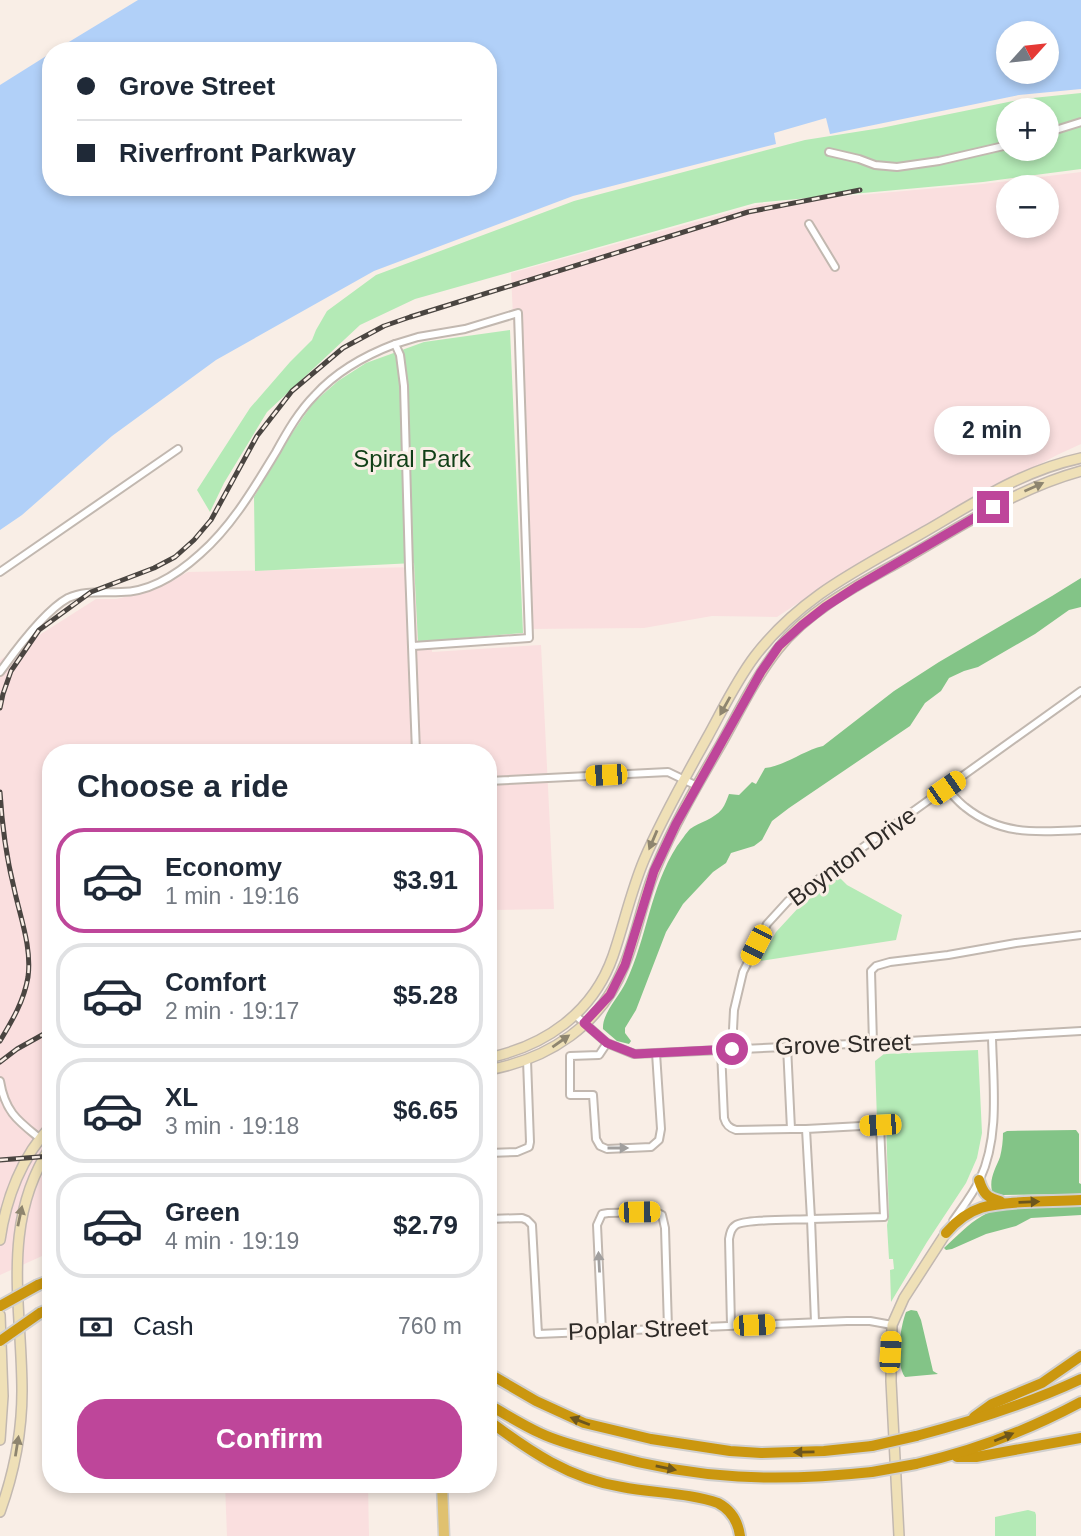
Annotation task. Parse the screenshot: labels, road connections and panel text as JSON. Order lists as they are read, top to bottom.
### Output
{
  "streets": {
    "street": ["Boynton Drive", "Grove Street", "Poplar Street"]
  },
  "crossings": [
    ["Boynton Drive", "Grove Street"]
  ],
  "parks": ["Spiral Park"],
  "north": "top right",
  "page": {
    "map_buttons": ["+", "−"],
    "banner": ["Grove Street", "Riverfront Parkway"],
    "bubble": "2 min",
    "heading": "Choose a ride",
    "list": [
      {
        "name": "Economy",
        "note": "1 min · 19:16",
        "value": "$3.91"
      },
      {
        "name": "Comfort",
        "note": "2 min · 19:17",
        "value": "$5.28"
      },
      {
        "name": "XL",
        "note": "3 min · 19:18",
        "value": "$6.65"
      },
      {
        "name": "Green",
        "note": "4 min · 19:19",
        "value": "$2.79"
      }
    ],
    "pay": ["Cash", "760 m"],
    "buttons": "Confirm"
  }
}
